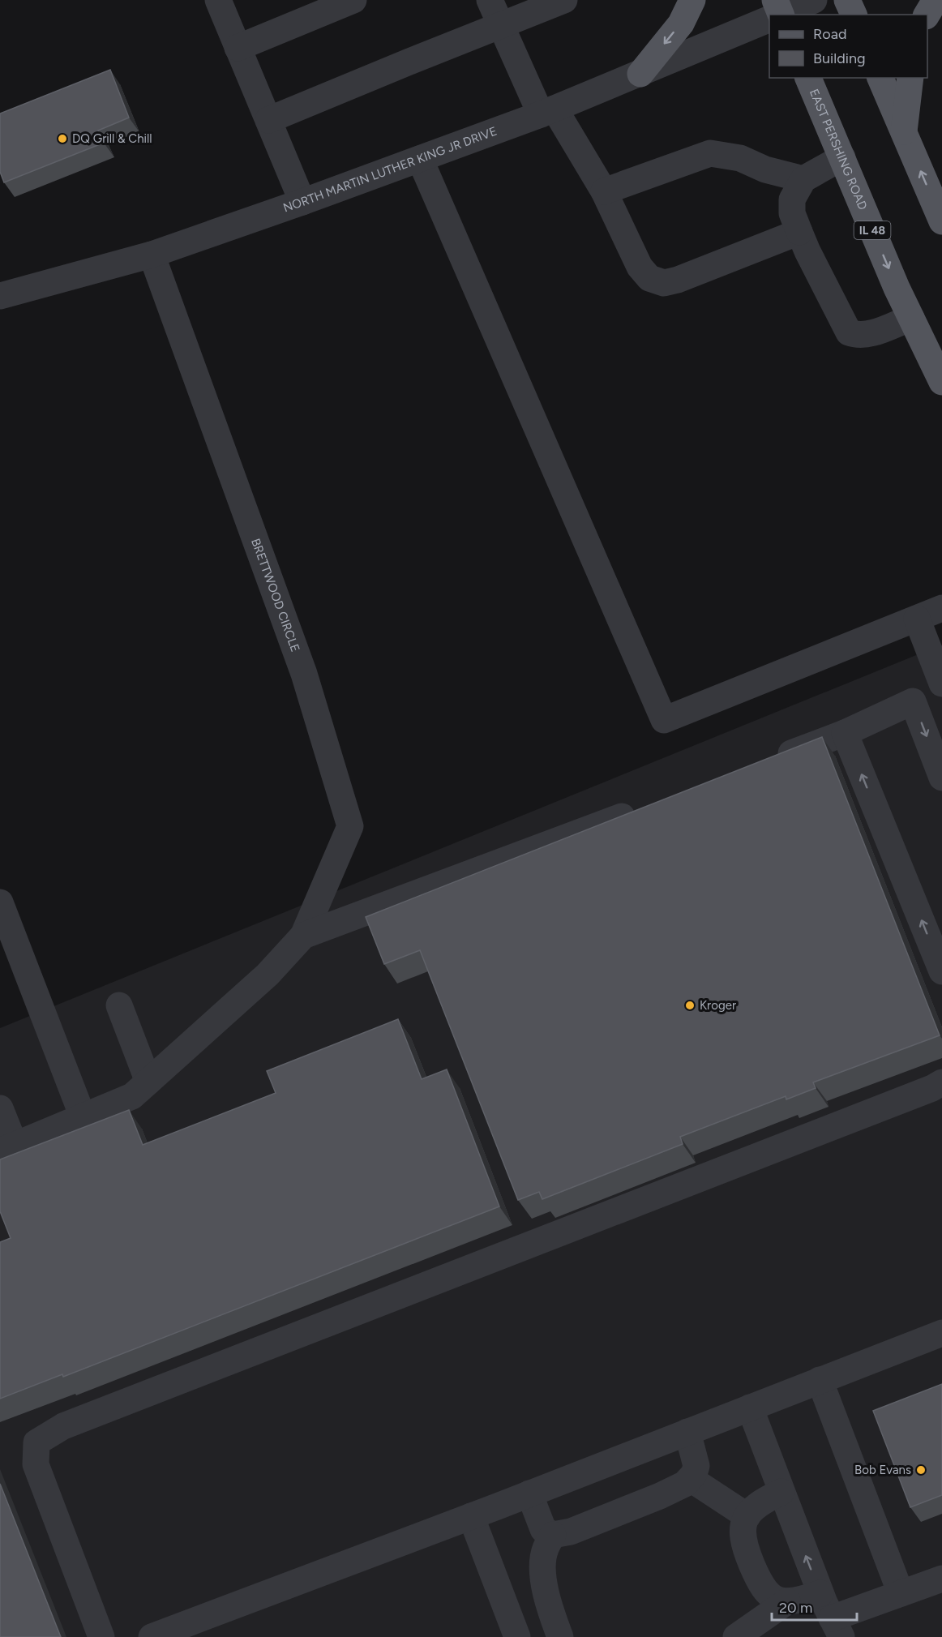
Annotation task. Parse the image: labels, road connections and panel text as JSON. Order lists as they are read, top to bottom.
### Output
{
  "streets": {
    "main road": ["EAST PERSHING ROAD", "IL 48"],
    "street": ["NORTH MARTIN LUTHER KING JR DRIVE", "BRETTWOOD CIRCLE"]
  },
  "crossings": [
    ["NORTH MARTIN LUTHER KING JR DRIVE", "BRETTWOOD CIRCLE"]
  ],
  "places": ["DQ Grill & Chill", "Kroger", "Bob Evans"],
  "legend": ["Road", "Building"],
  "scale_bar": "20 m"
}
